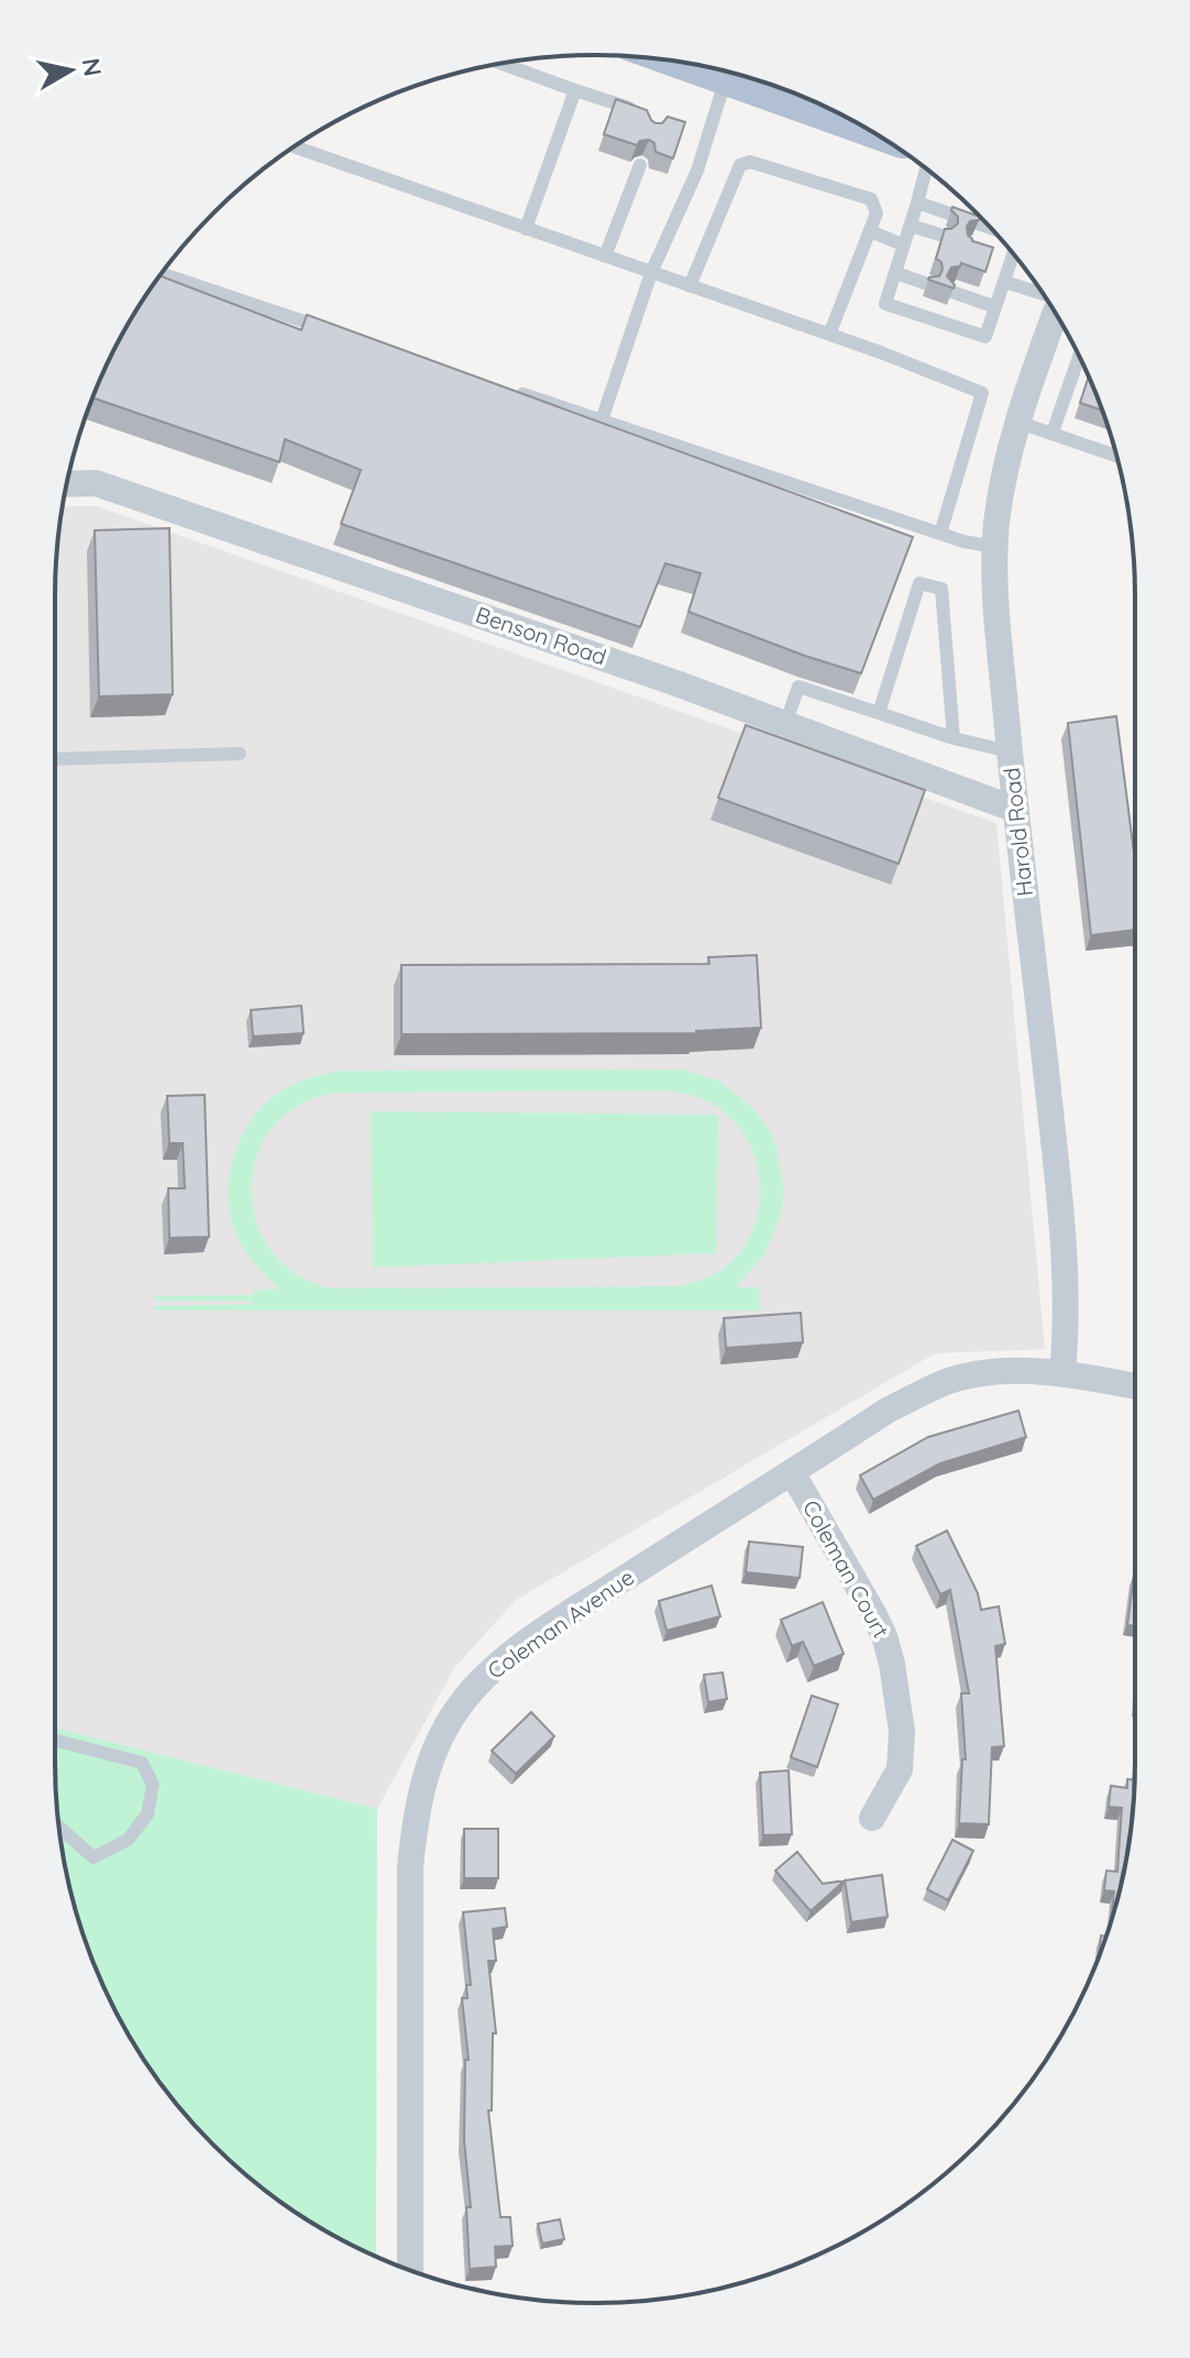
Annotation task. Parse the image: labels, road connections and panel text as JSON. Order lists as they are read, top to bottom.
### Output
{
  "streets": {
    "street": [
      "Benson Road",
      "Harold Road",
      "Coleman Court",
      "Coleman Avenue"
    ]
  },
  "crossings": [
    ["Benson Road", "Harold Road"],
    ["Harold Road", "Coleman Avenue"],
    ["Coleman Court", "Coleman Avenue"]
  ],
  "north": "right"
}
